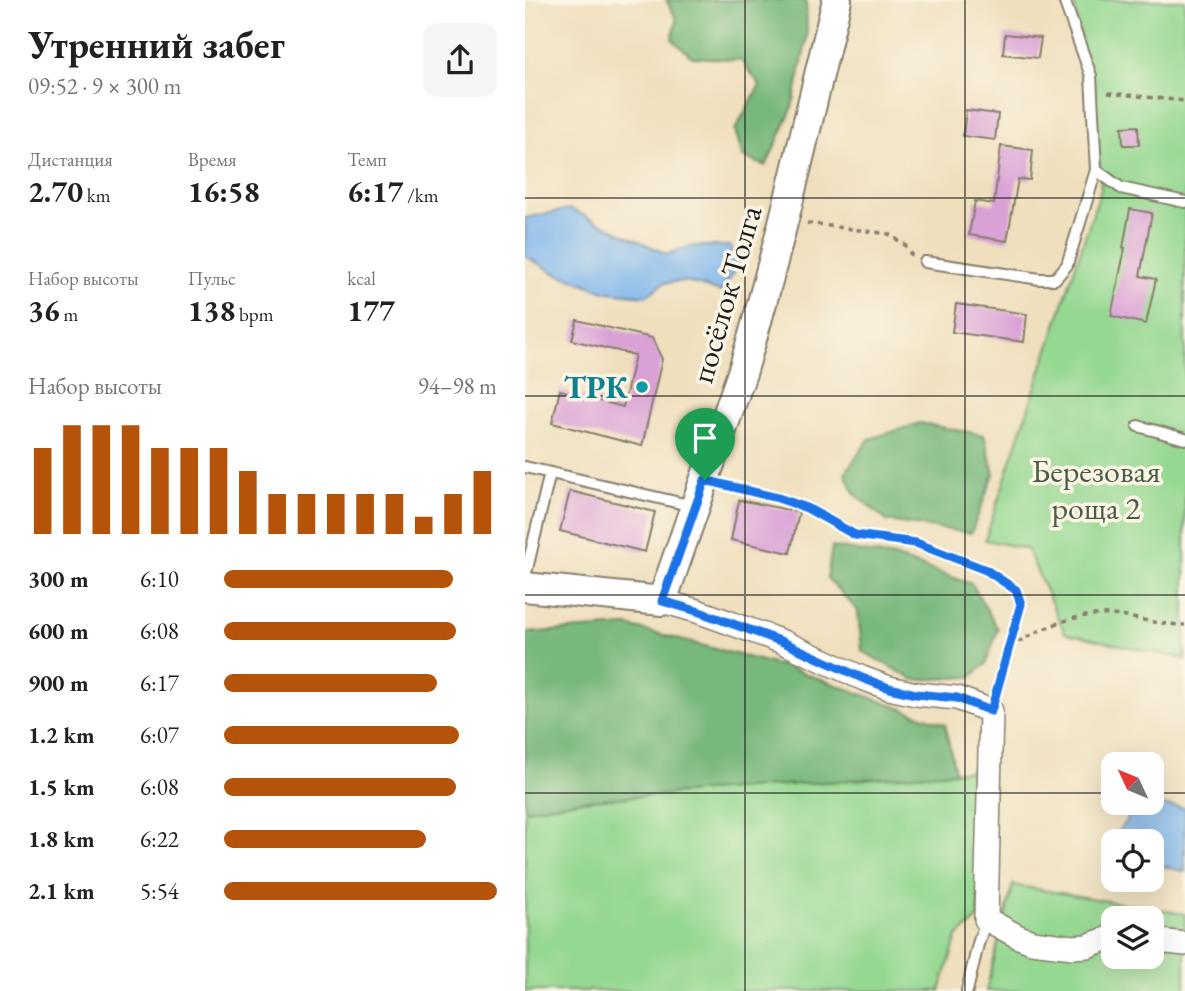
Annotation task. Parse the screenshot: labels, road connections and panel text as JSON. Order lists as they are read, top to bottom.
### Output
{
  "streets": {
    "street": ["посёлок Толга"]
  },
  "parks": ["Березовая роща 2"],
  "places": ["ТРК"],
  "north": "top left",
  "page": {
    "heading": ["Утренний забег", "09:52 · 9 × 300 m"],
    "stats": [
      ["Дистанция", "2.70 km"],
      ["Время", "16:58"],
      ["Темп", "6:17 /km"],
      ["Набор высоты", "36 m"],
      ["Пульс", "138 bpm"],
      ["kcal", "177"]
    ],
    "chart": ["Набор высоты", "94–98 m"],
    "list": [
      {
        "name": "300 m",
        "note": "6:10"
      },
      {
        "name": "600 m",
        "note": "6:08"
      },
      {
        "name": "900 m",
        "note": "6:17"
      },
      {
        "name": "1.2 km",
        "note": "6:07"
      },
      {
        "name": "1.5 km",
        "note": "6:08"
      },
      {
        "name": "1.8 km",
        "note": "6:22"
      },
      {
        "name": "2.1 km",
        "note": "5:54"
      }
    ]
  }
}
